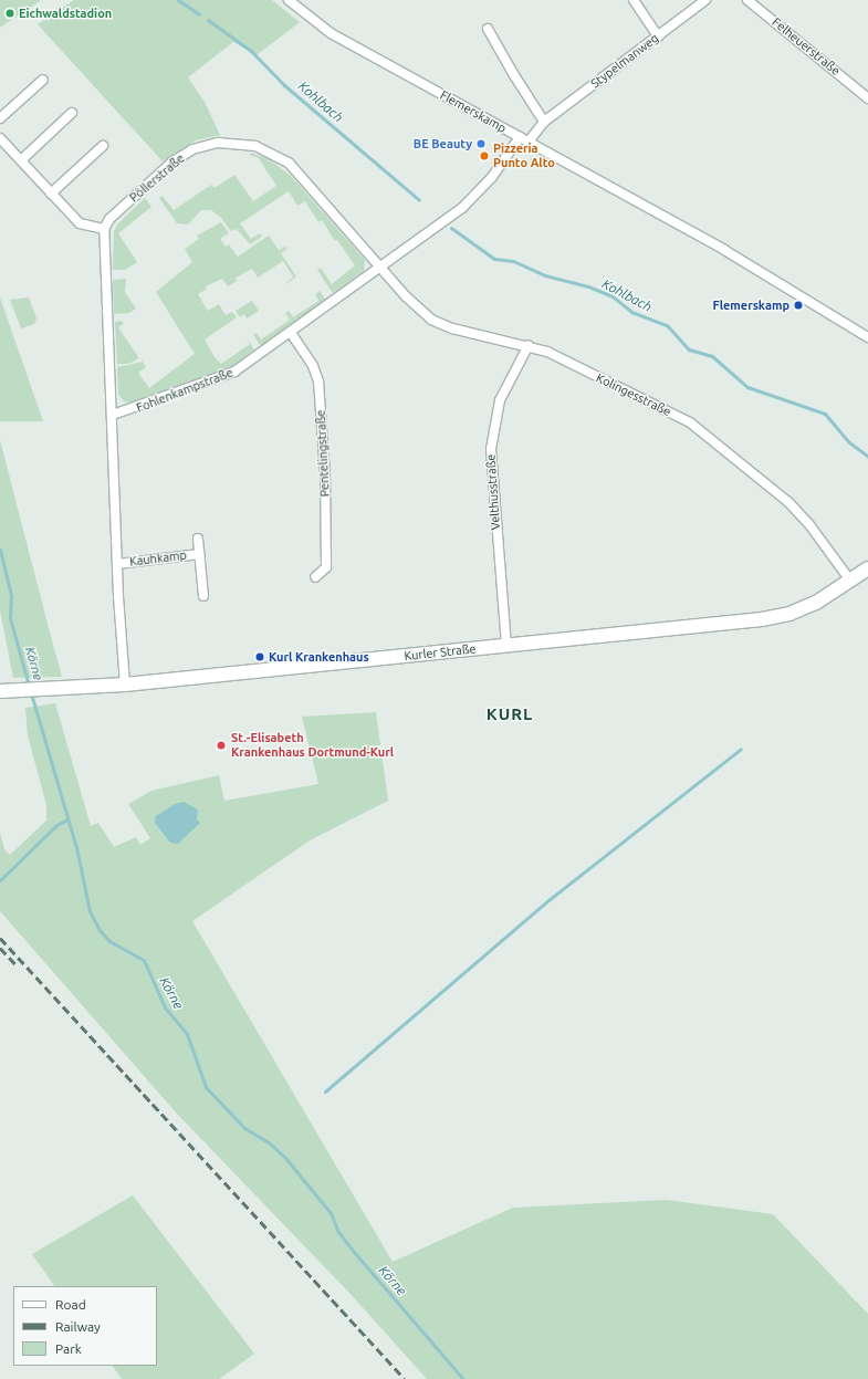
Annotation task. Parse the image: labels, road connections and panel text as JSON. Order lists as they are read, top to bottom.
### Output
{
  "streets": {
    "main road": ["Kurler Straße"],
    "street": [
      "Felheuerstraße",
      "Stypelmanweg",
      "Flemerskamp",
      "Pöllerstraße",
      "Fohlenkampstraße",
      "Kolingesstraße",
      "Pentelingstraße",
      "Velthusstraße",
      "Kauhkamp"
    ]
  },
  "crossings": [
    ["Stypelmanweg", "Flemerskamp"],
    ["Stypelmanweg", "Fohlenkampstraße"],
    ["Flemerskamp", "Fohlenkampstraße"],
    ["Pöllerstraße", "Fohlenkampstraße"],
    ["Pöllerstraße", "Kolingesstraße"],
    ["Fohlenkampstraße", "Kolingesstraße"],
    ["Fohlenkampstraße", "Pentelingstraße"],
    ["Kolingesstraße", "Velthusstraße"],
    ["Kolingesstraße", "Kurler Straße"],
    ["Velthusstraße", "Kurler Straße"]
  ],
  "districts": ["KURL"],
  "water": ["Kohlbach", "Körne"],
  "places": [
    "Eichwaldstadion",
    "BE Beauty",
    "Pizzeria Punto Alto",
    "Flemerskamp",
    "Kurl Krankenhaus",
    "St.-Elisabeth Krankenhaus Dortmund-Kurl"
  ],
  "legend": ["Road", "Railway", "Park"]
}
